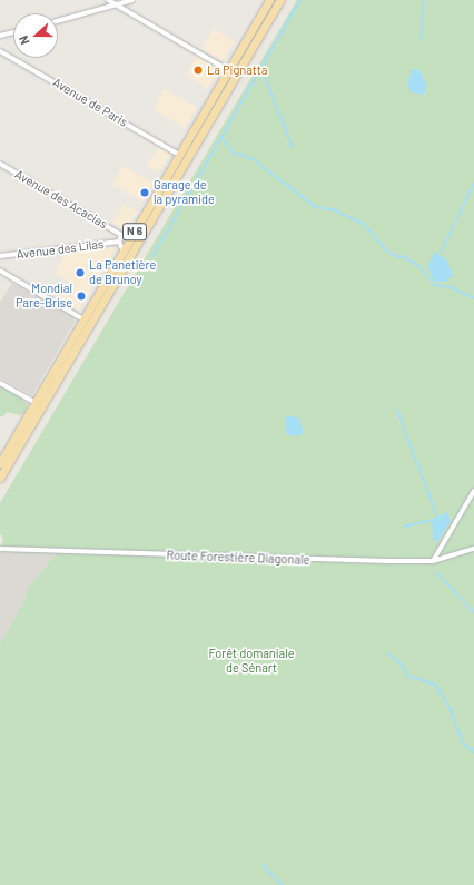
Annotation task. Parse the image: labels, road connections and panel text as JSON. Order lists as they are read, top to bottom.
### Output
{
  "streets": {
    "main road": ["N 6"],
    "street": [
      "Avenue de Paris",
      "Avenue des Acacias",
      "Avenue des Lilas",
      "Route Forestière Diagonale"
    ]
  },
  "crossings": [
    ["Avenue de Paris", "N 6"]
  ],
  "parks": ["Forêt domaniale de Sénart"],
  "places": [
    "La Pignatta",
    "Garage de la pyramide",
    "La Panetière de Brunoy",
    "Mondial Pare-Brise"
  ],
  "north": "left"
}
